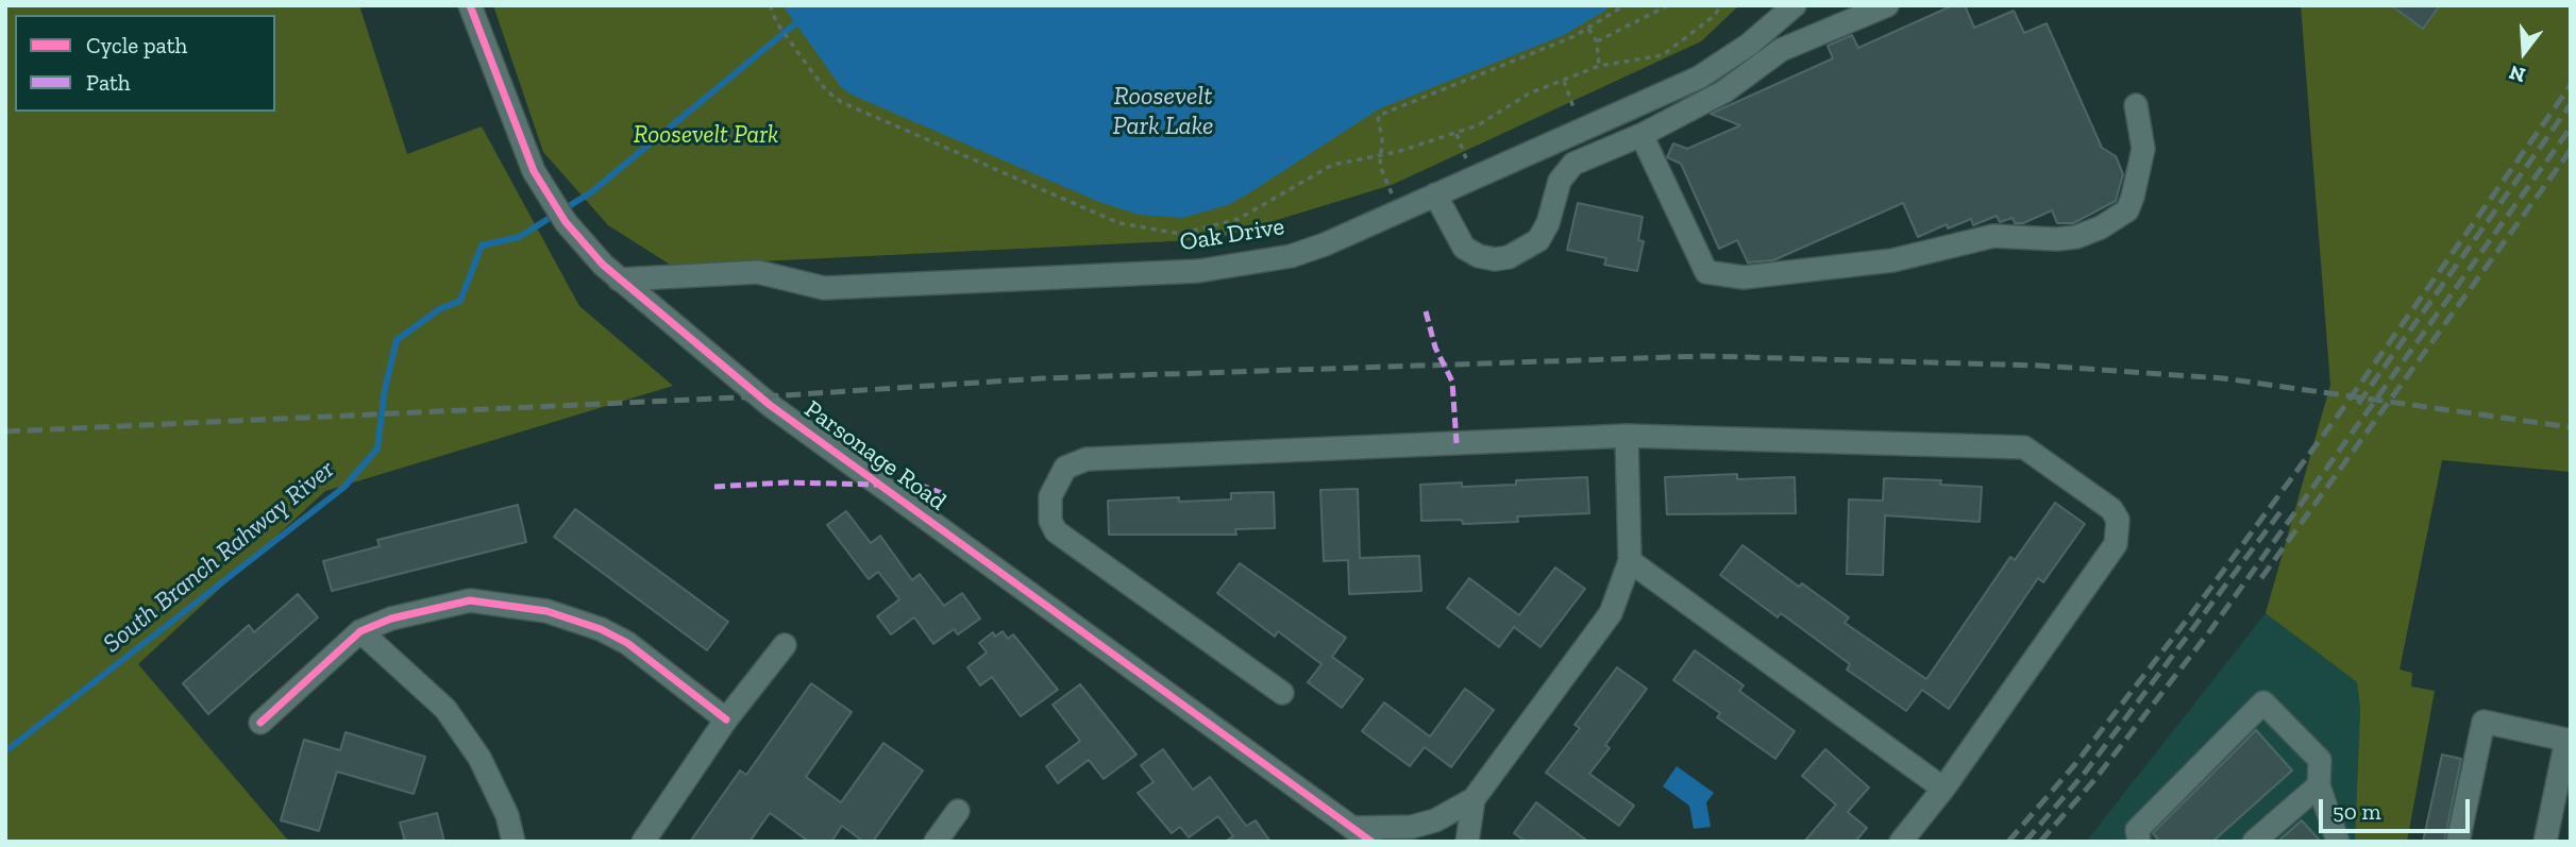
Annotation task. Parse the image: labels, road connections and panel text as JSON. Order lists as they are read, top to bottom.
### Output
{
  "streets": {
    "street": ["Oak Drive", "Parsonage Road"]
  },
  "crossings": [
    ["Oak Drive", "Parsonage Road"]
  ],
  "water": ["Roosevelt Park Lake", "South Branch Rahway River"],
  "parks": ["Roosevelt Park"],
  "legend": ["Cycle path", "Path"],
  "scale_bar": "50 m",
  "north": "bottom"
}
